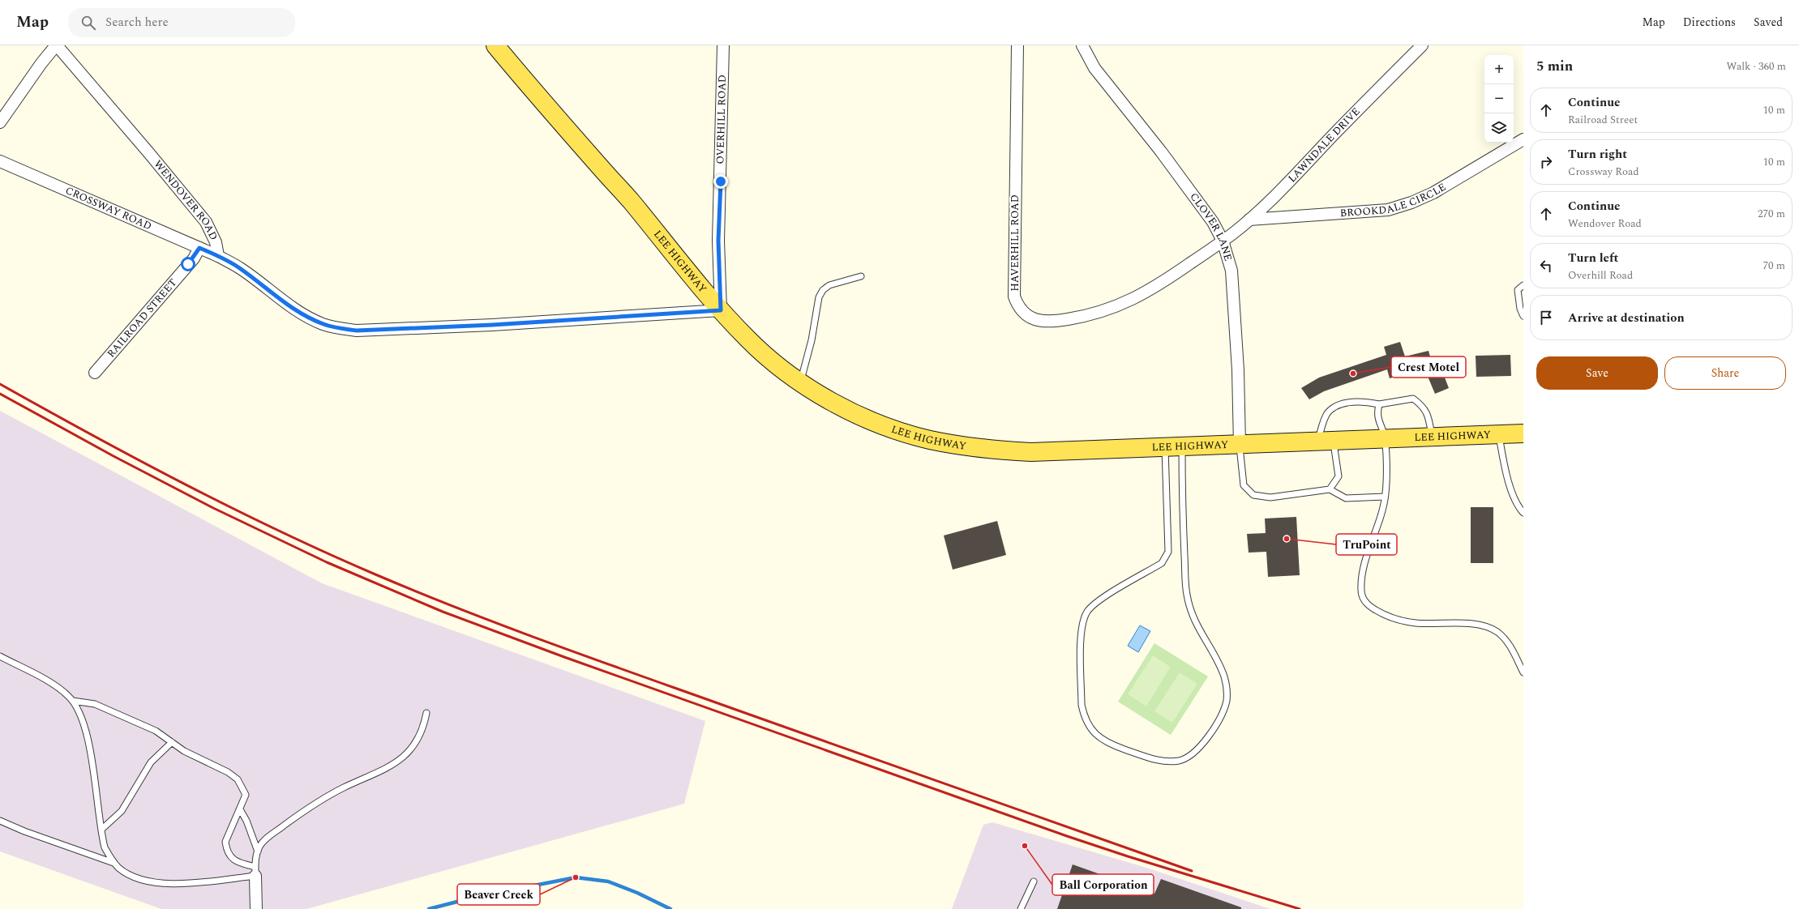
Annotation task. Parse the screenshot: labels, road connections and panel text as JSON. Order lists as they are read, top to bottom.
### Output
{
  "streets": {
    "main road": ["LEE HIGHWAY"],
    "street": [
      "OVERHILL ROAD",
      "LAWNDALE DRIVE",
      "BROOKDALE CIRCLE",
      "WENDOVER ROAD",
      "CROSSWAY ROAD",
      "CLOVER LANE",
      "HAVERHILL ROAD",
      "RAILROAD STREET"
    ]
  },
  "crossings": [
    ["OVERHILL ROAD", "WENDOVER ROAD"],
    ["OVERHILL ROAD", "LEE HIGHWAY"],
    ["LAWNDALE DRIVE", "BROOKDALE CIRCLE"],
    ["LAWNDALE DRIVE", "CLOVER LANE"],
    ["LAWNDALE DRIVE", "HAVERHILL ROAD"],
    ["WENDOVER ROAD", "CROSSWAY ROAD"],
    ["WENDOVER ROAD", "LEE HIGHWAY"],
    ["CROSSWAY ROAD", "RAILROAD STREET"],
    ["CLOVER LANE", "HAVERHILL ROAD"],
    ["CLOVER LANE", "LEE HIGHWAY"]
  ],
  "places": [
    "Crest Motel",
    "TruPoint",
    "Ball Corporation",
    "Beaver Creek"
  ],
  "page": {
    "header": "Map",
    "search": "Search here",
    "nav": ["Map", "Directions", "Saved"],
    "heading": ["5 min", "Walk · 360 m"],
    "map_buttons": ["+", "−"],
    "list": [
      ["Continue", "Railroad Street", "10 m"],
      ["Turn right", "Crossway Road", "10 m"],
      ["Continue", "Wendover Road", "270 m"],
      ["Turn left", "Overhill Road", "70 m"],
      "Arrive at destination"
    ],
    "buttons": ["Save", "Share"]
  }
}
